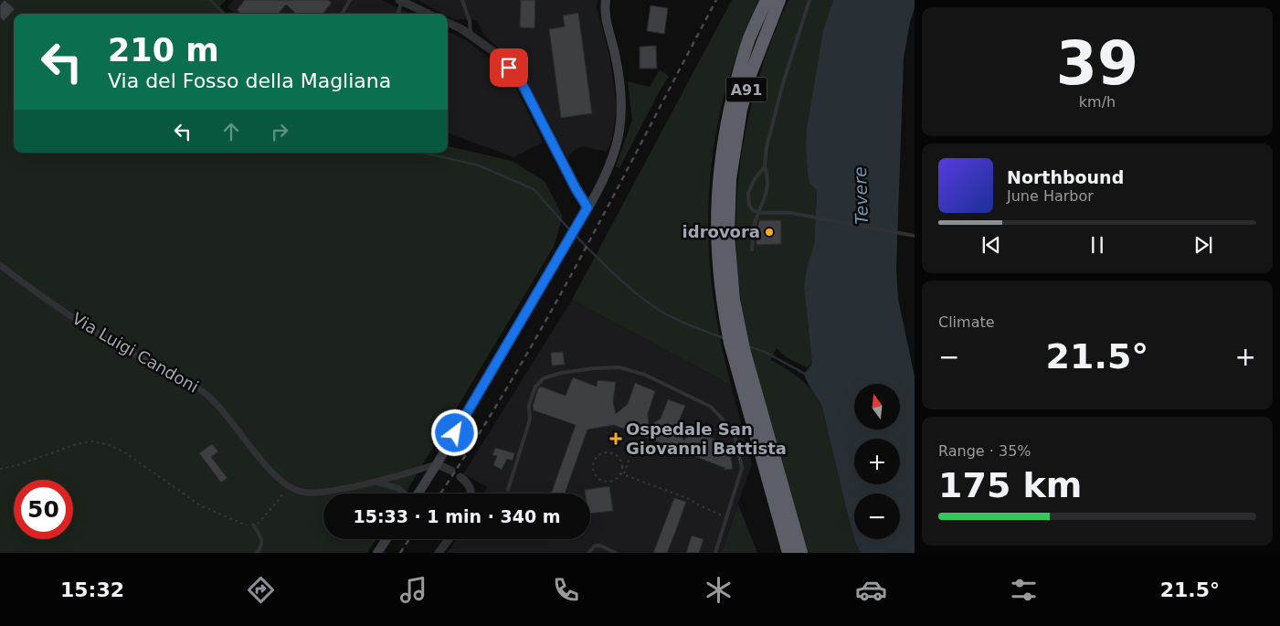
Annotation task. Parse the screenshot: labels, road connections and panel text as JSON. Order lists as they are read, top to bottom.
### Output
{
  "streets": {
    "highway": ["A91"],
    "street": ["Via Luigi Candoni"]
  },
  "water": ["Tevere"],
  "places": {
    "other": ["idrovora"],
    "health": ["Ospedale San Giovanni Battista"]
  },
  "north": "top",
  "page": {
    "tile": [
      ["39", "km/h"],
      "Climate",
      ["Range · 35%", "175 km"]
    ],
    "turn": ["210 m", "Via del Fosso della Magliana"],
    "song": ["Northbound", "June Harbor"],
    "heat": ["−", "21.5°", "+"],
    "map_buttons": ["+", "−"],
    "limit": "50",
    "trip": "15:33 · 1 min · 340 m",
    "tabs": ["15:32", "21.5°"]
  }
}
